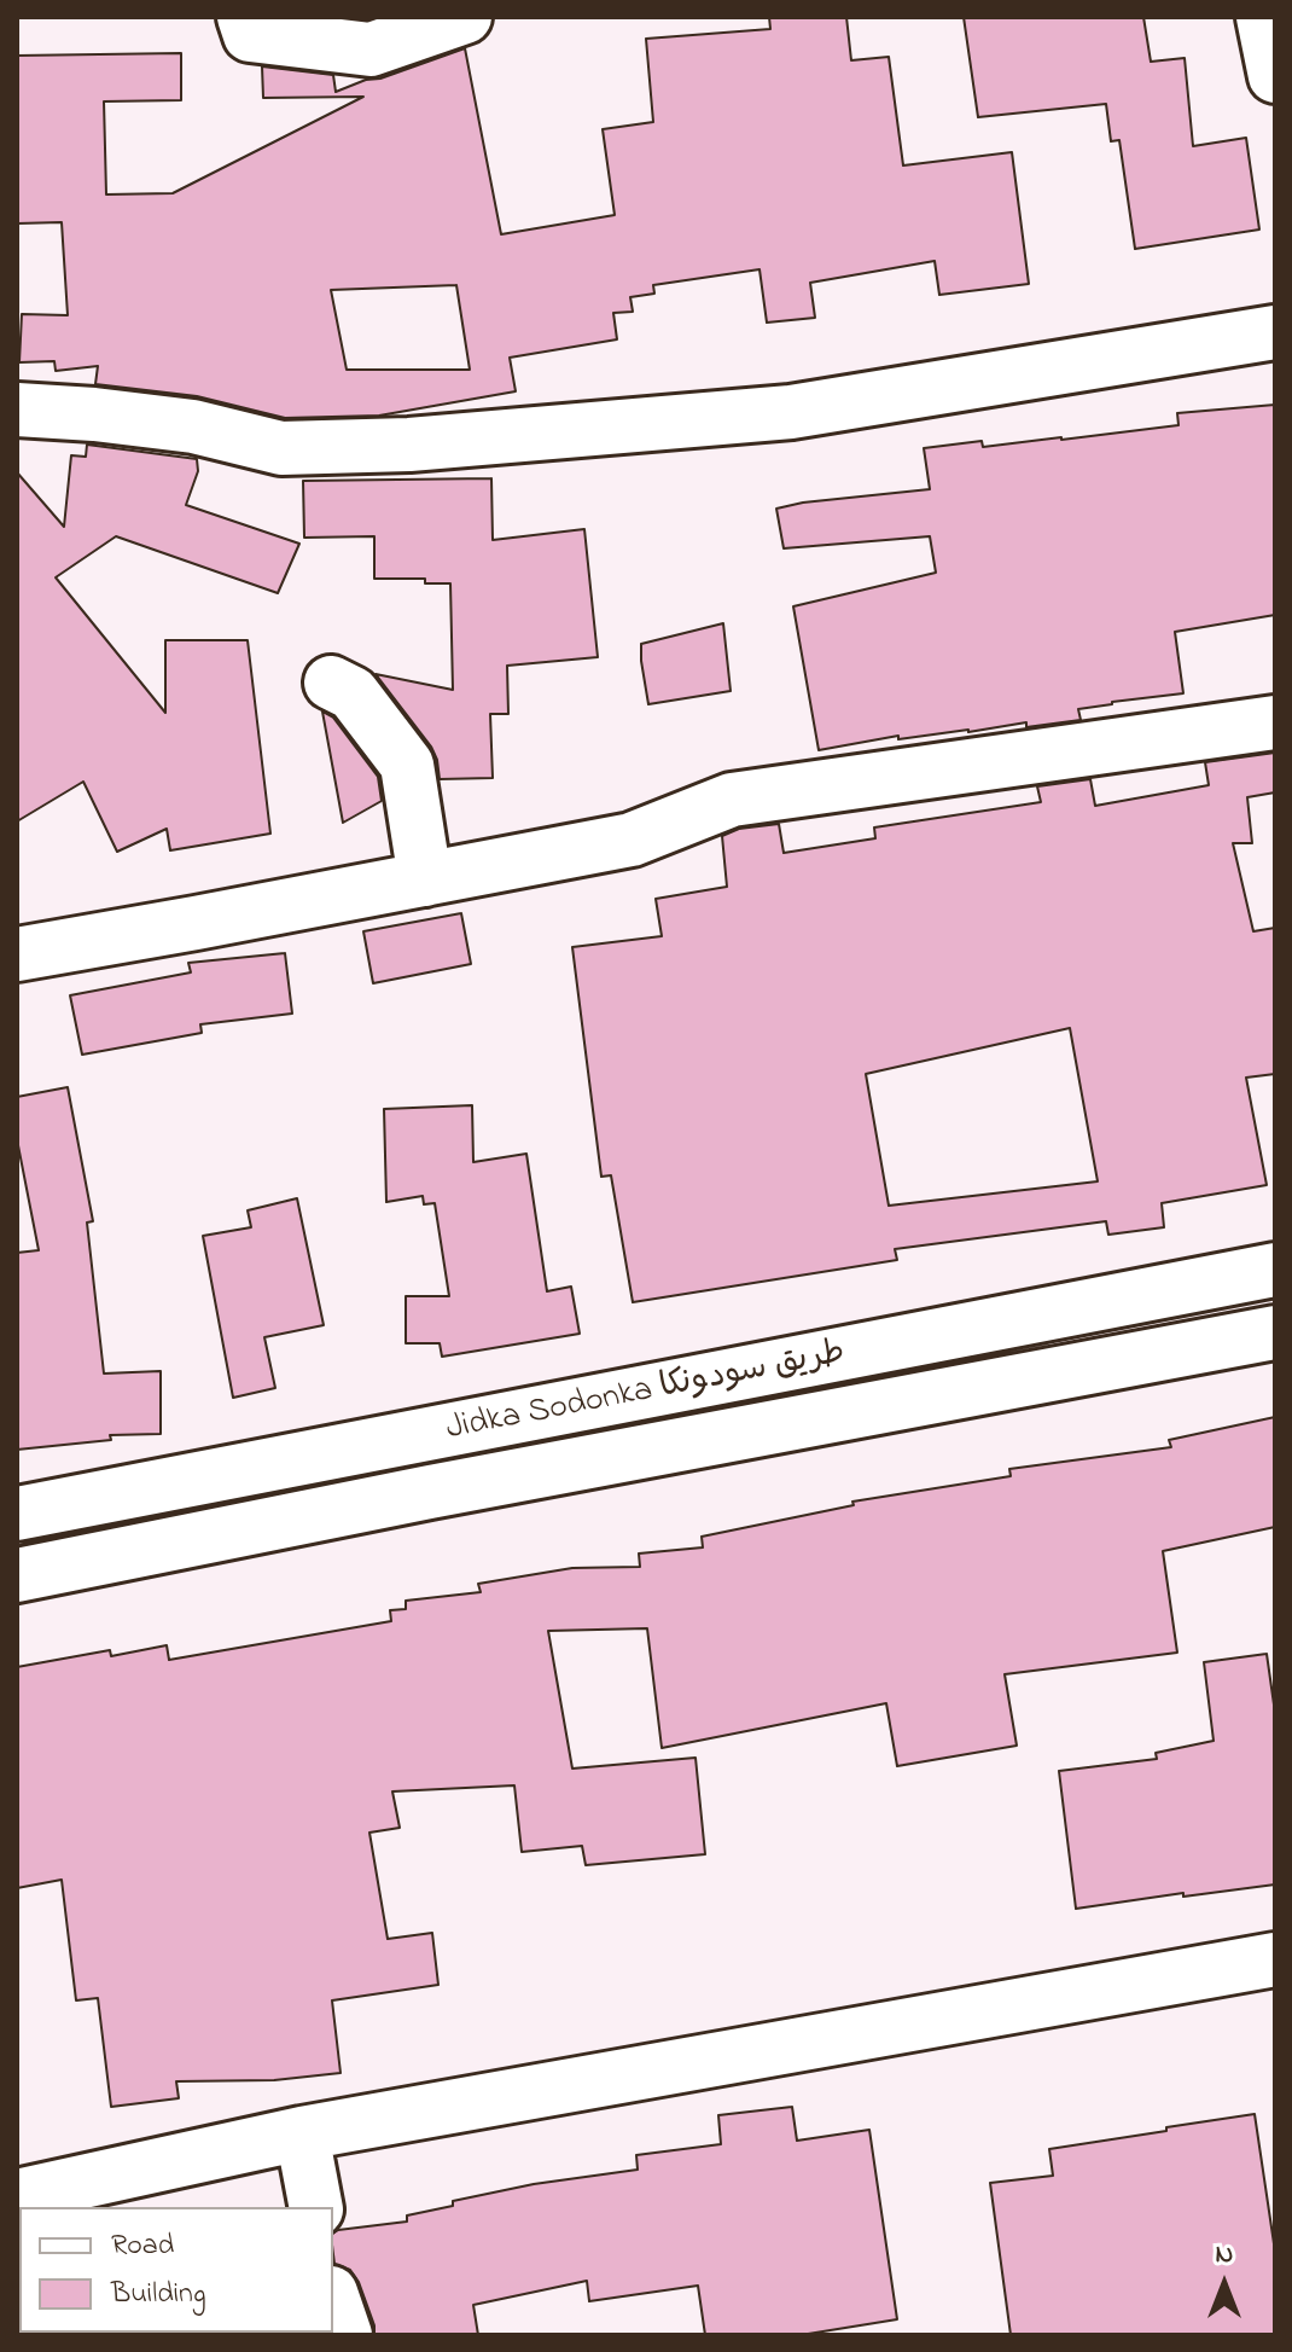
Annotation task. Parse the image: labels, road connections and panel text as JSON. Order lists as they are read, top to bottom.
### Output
{
  "streets": {
    "street": ["Jidka Sodonka طريق سودونكا"]
  },
  "legend": ["Road", "Building"],
  "north": "top"
}
